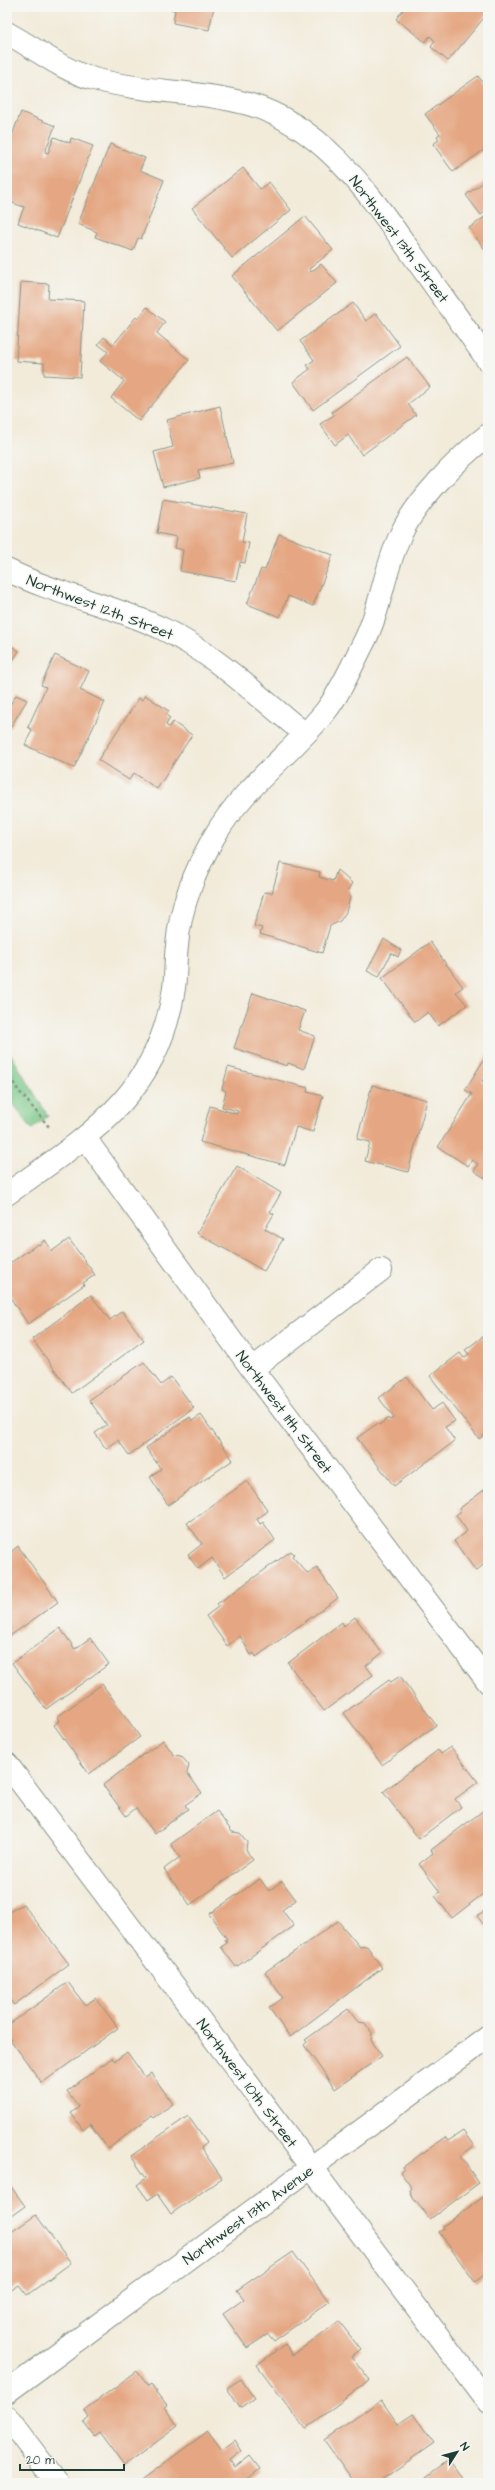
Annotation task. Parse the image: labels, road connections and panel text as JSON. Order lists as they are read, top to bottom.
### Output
{
  "streets": {
    "street": [
      "Northwest 13th Street",
      "Northwest 12th Street",
      "Northwest 11th Street",
      "Northwest 10th Street",
      "Northwest 13th Avenue"
    ]
  },
  "crossings": [
    ["Northwest 10th Street", "Northwest 13th Avenue"]
  ],
  "scale_bar": "20 m",
  "north": "top right"
}
